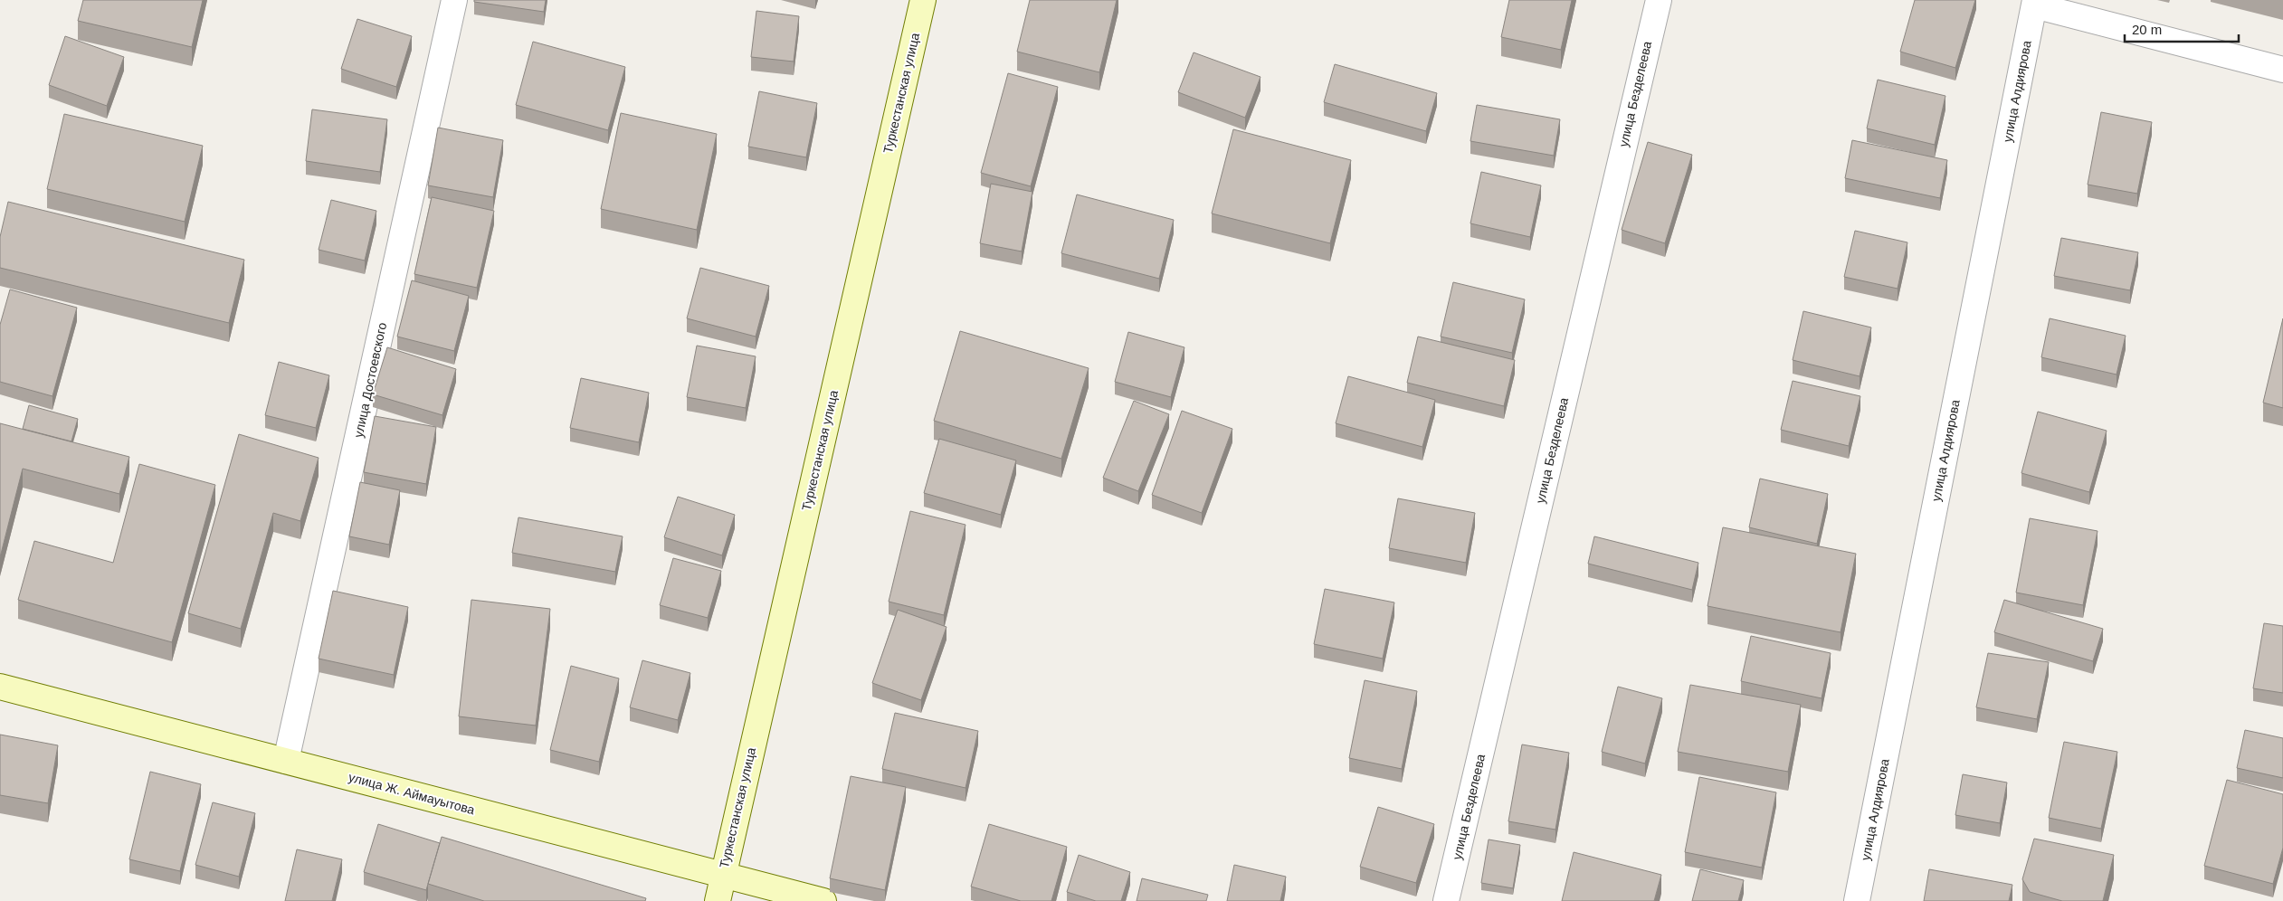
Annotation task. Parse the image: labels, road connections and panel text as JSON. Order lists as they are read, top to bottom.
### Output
{
  "streets": {
    "street": [
      "улица Алдиярова",
      "Туркестанская улица",
      "улица Безделеева",
      "улица Достоевского",
      "улица Ж. Аймауытова"
    ]
  },
  "crossings": [
    ["Туркестанская улица", "улица Ж. Аймауытова"],
    ["улица Достоевского", "улица Ж. Аймауытова"]
  ],
  "scale_bar": "20 m"
}
